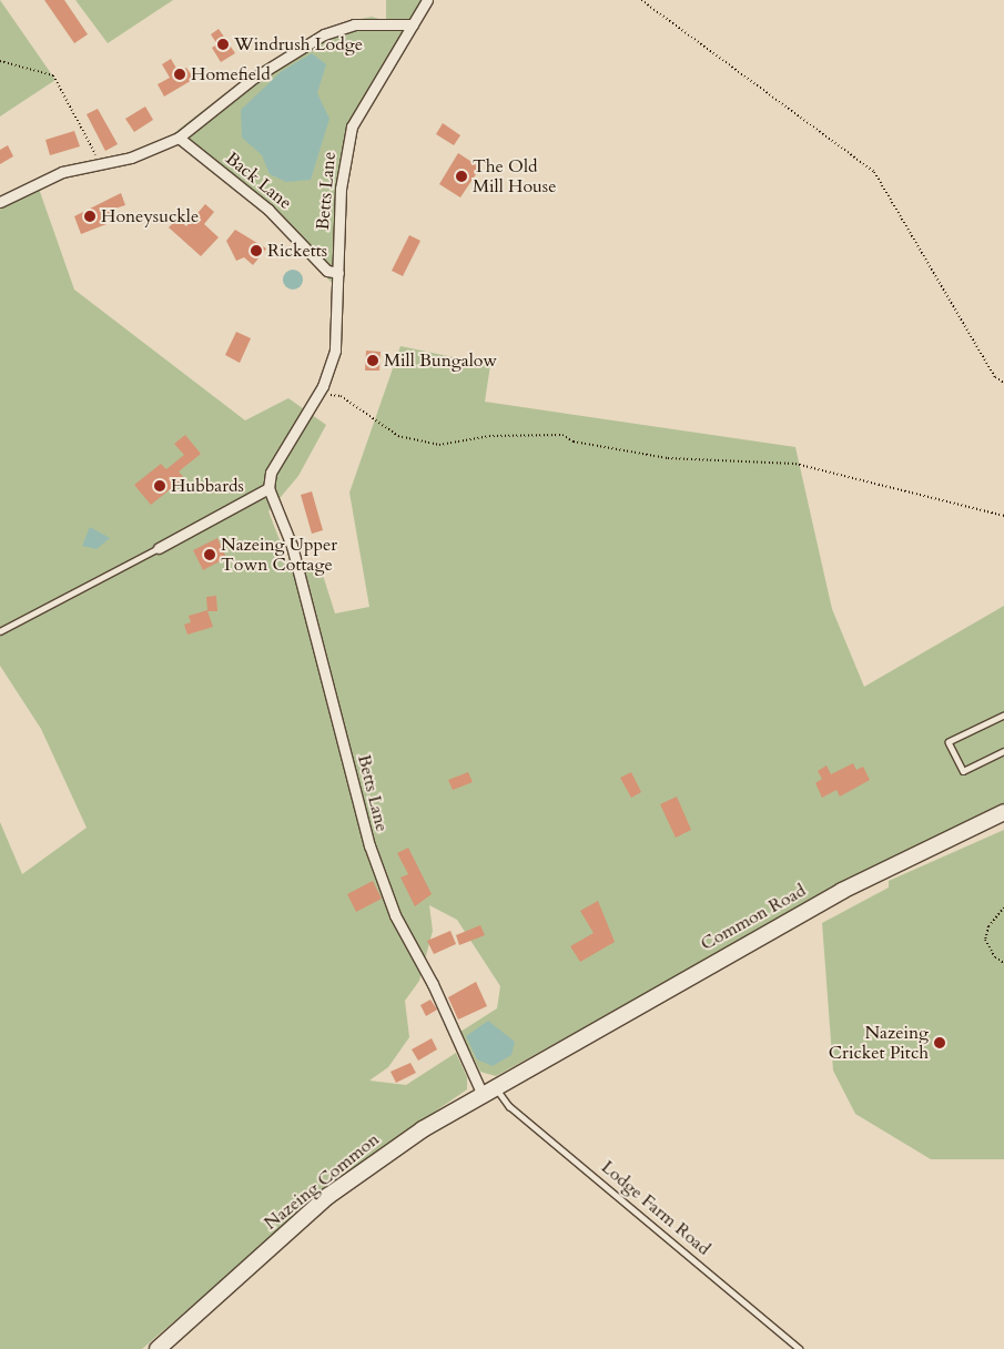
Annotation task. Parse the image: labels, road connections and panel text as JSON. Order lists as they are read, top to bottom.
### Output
{
  "streets": {
    "street": [
      "Back Lane",
      "Betts Lane",
      "Common Road",
      "Nazeing Common"
    ],
    "lane": ["Lodge Farm Road"]
  },
  "crossings": [
    ["Back Lane", "Betts Lane"],
    ["Betts Lane", "Nazeing Common"],
    ["Betts Lane", "Lodge Farm Road"],
    ["Common Road", "Nazeing Common"],
    ["Nazeing Common", "Lodge Farm Road"]
  ],
  "places": [
    "Windrush Lodge",
    "Homefield",
    "The Old Mill House",
    "Honeysuckle",
    "Ricketts",
    "Mill Bungalow",
    "Hubbards",
    "Nazeing Upper Town Cottage",
    "Nazeing Cricket Pitch"
  ]
}
